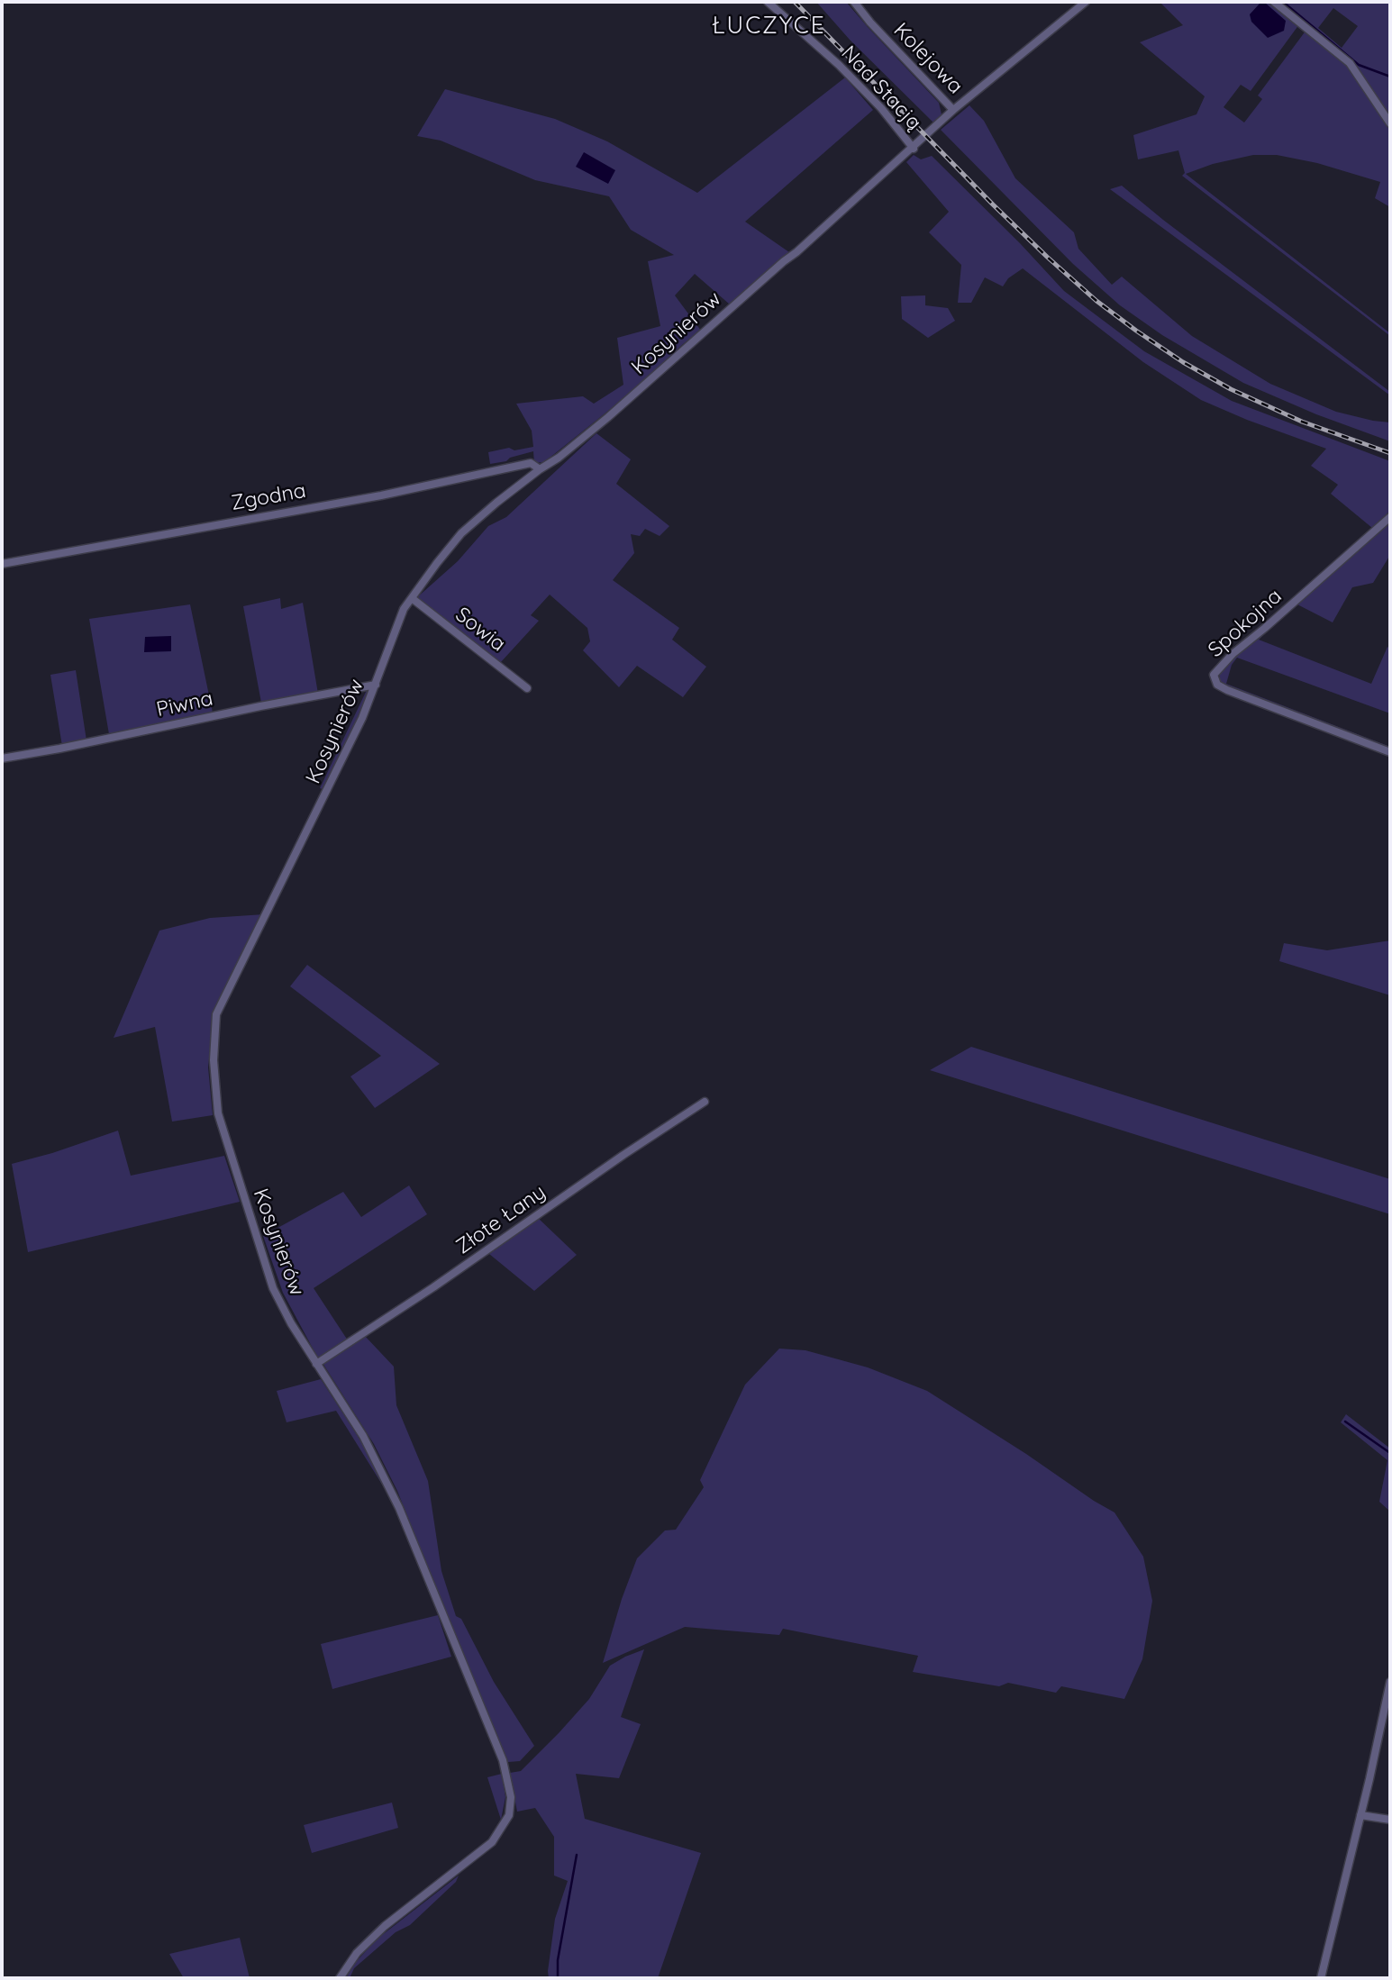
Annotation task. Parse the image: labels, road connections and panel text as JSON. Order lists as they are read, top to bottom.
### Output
{
  "streets": {
    "street": [
      "Kolejowa",
      "Nad Stacją",
      "Kosynierów",
      "Zgodna",
      "Spokojna",
      "Sowia",
      "Piwna",
      "Złote Łany"
    ]
  },
  "crossings": [
    ["Kolejowa", "Kosynierów"],
    ["Nad Stacją", "Kosynierów"],
    ["Kosynierów", "Zgodna"],
    ["Kosynierów", "Sowia"],
    ["Kosynierów", "Piwna"],
    ["Kosynierów", "Złote Łany"]
  ],
  "districts": ["ŁUCZYCE"]
}
